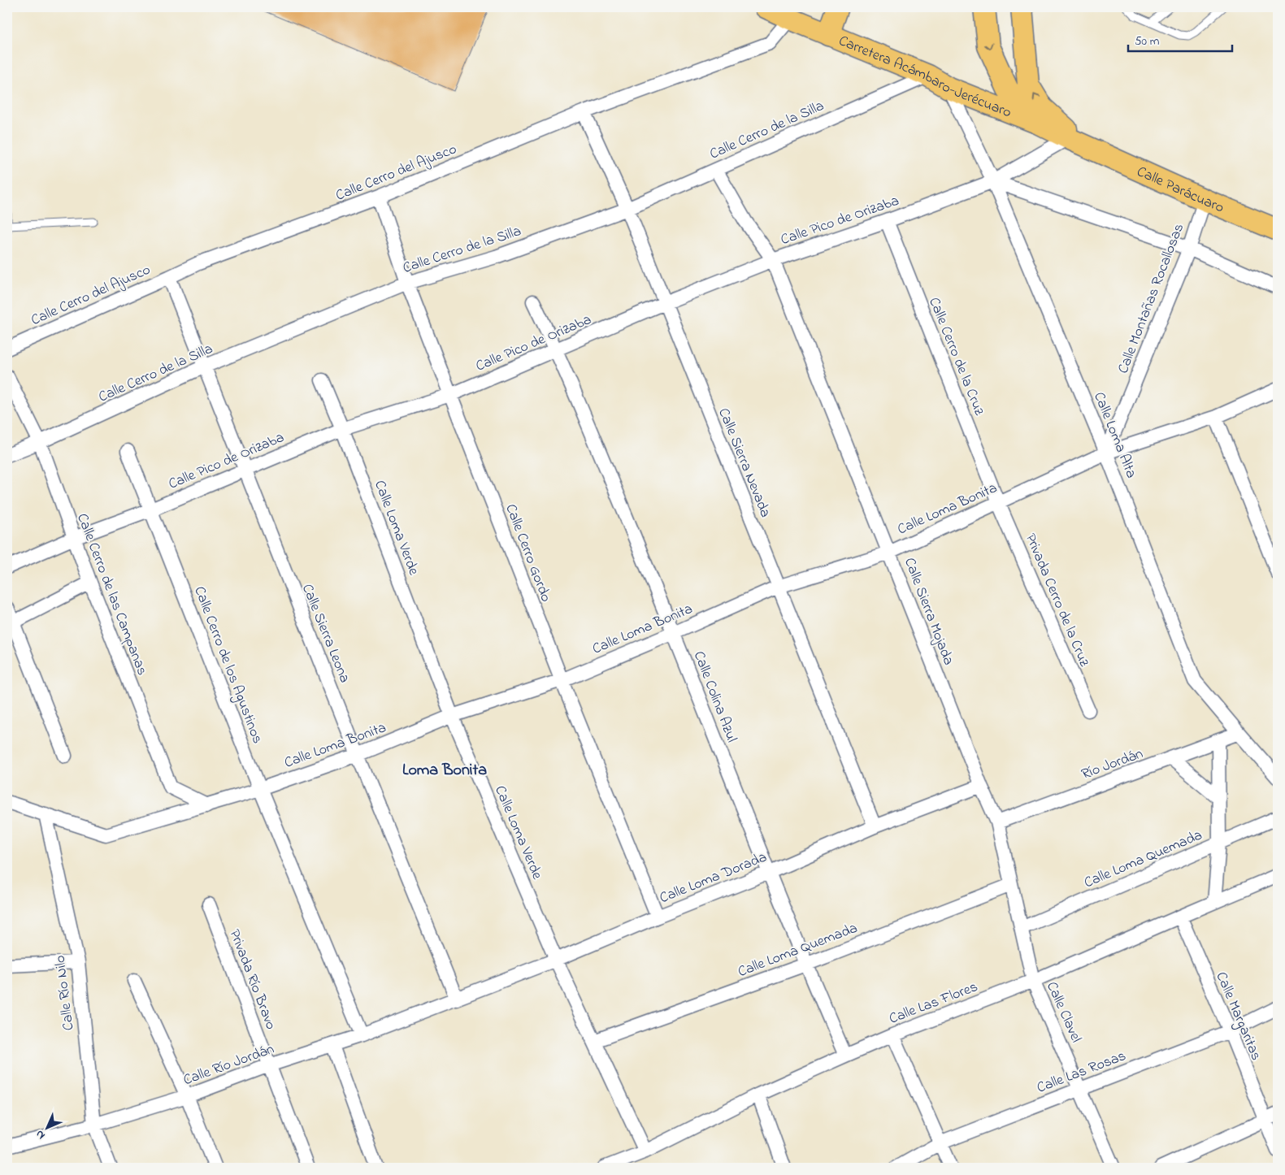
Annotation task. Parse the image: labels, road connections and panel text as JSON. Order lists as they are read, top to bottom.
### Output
{
  "streets": {
    "main road": ["Carretera Acámbaro-Jerécuaro", "Calle Parácuaro"],
    "street": [
      "Calle Cerro de la Silla",
      "Calle Cerro del Ajusco",
      "Calle Pico de Orizaba",
      "Calle Montañas Rocallosas",
      "Calle Cerro de la Cruz",
      "Calle Loma Alta",
      "Calle Sierra Nevada",
      "Calle Loma Bonita",
      "Calle Loma Verde",
      "Calle Cerro Gordo",
      "Calle Cerro de las Campanas",
      "Privada Cerro de la Cruz",
      "Calle Sierra Mojada",
      "Calle Sierra Leona",
      "Calle Cerro de los Agustinos",
      "Calle Colina Azul",
      "Río Jordán",
      "Calle Loma Quemada",
      "Calle Loma Dorada",
      "Privada Río Bravo",
      "Calle Río Nilo",
      "Calle Las Flores",
      "Calle Clavel",
      "Calle Margaritas",
      "Calle Río Jordán",
      "Calle Las Rosas"
    ]
  },
  "crossings": [
    ["Carretera Acámbaro-Jerécuaro", "Calle Cerro de la Silla"],
    ["Carretera Acámbaro-Jerécuaro", "Calle Cerro del Ajusco"],
    ["Carretera Acámbaro-Jerécuaro", "Calle Parácuaro"],
    ["Carretera Acámbaro-Jerécuaro", "Calle Pico de Orizaba"],
    ["Carretera Acámbaro-Jerécuaro", "Calle Loma Alta"],
    ["Calle Cerro de la Silla", "Calle Sierra Nevada"],
    ["Calle Cerro de la Silla", "Calle Cerro Gordo"],
    ["Calle Cerro de la Silla", "Calle Cerro de las Campanas"],
    ["Calle Cerro de la Silla", "Calle Sierra Mojada"],
    ["Calle Cerro de la Silla", "Calle Sierra Leona"],
    ["Calle Cerro del Ajusco", "Calle Sierra Nevada"],
    ["Calle Cerro del Ajusco", "Calle Cerro Gordo"],
    ["Calle Cerro del Ajusco", "Calle Sierra Leona"],
    ["Calle Parácuaro", "Calle Pico de Orizaba"],
    ["Calle Parácuaro", "Calle Montañas Rocallosas"],
    ["Calle Pico de Orizaba", "Calle Cerro de la Cruz"],
    ["Calle Pico de Orizaba", "Calle Loma Alta"],
    ["Calle Pico de Orizaba", "Calle Sierra Nevada"],
    ["Calle Pico de Orizaba", "Calle Loma Verde"],
    ["Calle Pico de Orizaba", "Calle Cerro Gordo"],
    ["Calle Pico de Orizaba", "Calle Cerro de las Campanas"],
    ["Calle Pico de Orizaba", "Calle Sierra Mojada"],
    ["Calle Pico de Orizaba", "Calle Sierra Leona"],
    ["Calle Pico de Orizaba", "Calle Cerro de los Agustinos"],
    ["Calle Pico de Orizaba", "Calle Colina Azul"],
    ["Calle Montañas Rocallosas", "Calle Loma Alta"],
    ["Calle Montañas Rocallosas", "Calle Loma Bonita"],
    ["Calle Cerro de la Cruz", "Calle Loma Bonita"],
    ["Calle Cerro de la Cruz", "Privada Cerro de la Cruz"],
    ["Calle Loma Alta", "Calle Loma Bonita"],
    ["Calle Loma Alta", "Río Jordán"],
    ["Calle Sierra Nevada", "Calle Loma Bonita"],
    ["Calle Sierra Nevada", "Calle Loma Dorada"],
    ["Calle Loma Bonita", "Calle Loma Verde"],
    ["Calle Loma Bonita", "Calle Cerro Gordo"],
    ["Calle Loma Bonita", "Calle Cerro de las Campanas"],
    ["Calle Loma Bonita", "Privada Cerro de la Cruz"],
    ["Calle Loma Bonita", "Calle Sierra Mojada"],
    ["Calle Loma Bonita", "Calle Sierra Leona"],
    ["Calle Loma Bonita", "Calle Cerro de los Agustinos"],
    ["Calle Loma Bonita", "Calle Colina Azul"],
    ["Calle Loma Bonita", "Calle Río Nilo"],
    ["Calle Loma Verde", "Calle Loma Quemada"],
    ["Calle Loma Verde", "Calle Loma Dorada"],
    ["Calle Loma Verde", "Calle Las Flores"],
    ["Calle Cerro Gordo", "Calle Loma Dorada"],
    ["Calle Sierra Mojada", "Río Jordán"],
    ["Calle Sierra Mojada", "Calle Loma Quemada"],
    ["Calle Sierra Mojada", "Calle Loma Dorada"],
    ["Calle Sierra Mojada", "Calle Las Flores"],
    ["Calle Sierra Mojada", "Calle Clavel"],
    ["Calle Sierra Leona", "Calle Loma Dorada"],
    ["Calle Sierra Leona", "Calle Río Jordán"],
    ["Calle Cerro de los Agustinos", "Calle Río Jordán"],
    ["Calle Colina Azul", "Calle Loma Quemada"],
    ["Calle Colina Azul", "Calle Loma Dorada"],
    ["Calle Colina Azul", "Calle Las Flores"],
    ["Calle Loma Dorada", "Calle Río Jordán"],
    ["Privada Río Bravo", "Calle Río Jordán"],
    ["Calle Río Nilo", "Calle Río Jordán"],
    ["Calle Las Flores", "Calle Clavel"],
    ["Calle Las Flores", "Calle Margaritas"],
    ["Calle Clavel", "Calle Las Rosas"],
    ["Calle Margaritas", "Calle Las Rosas"]
  ],
  "districts": ["Loma Bonita"],
  "scale_bar": "50 m",
  "north": "bottom left"
}
